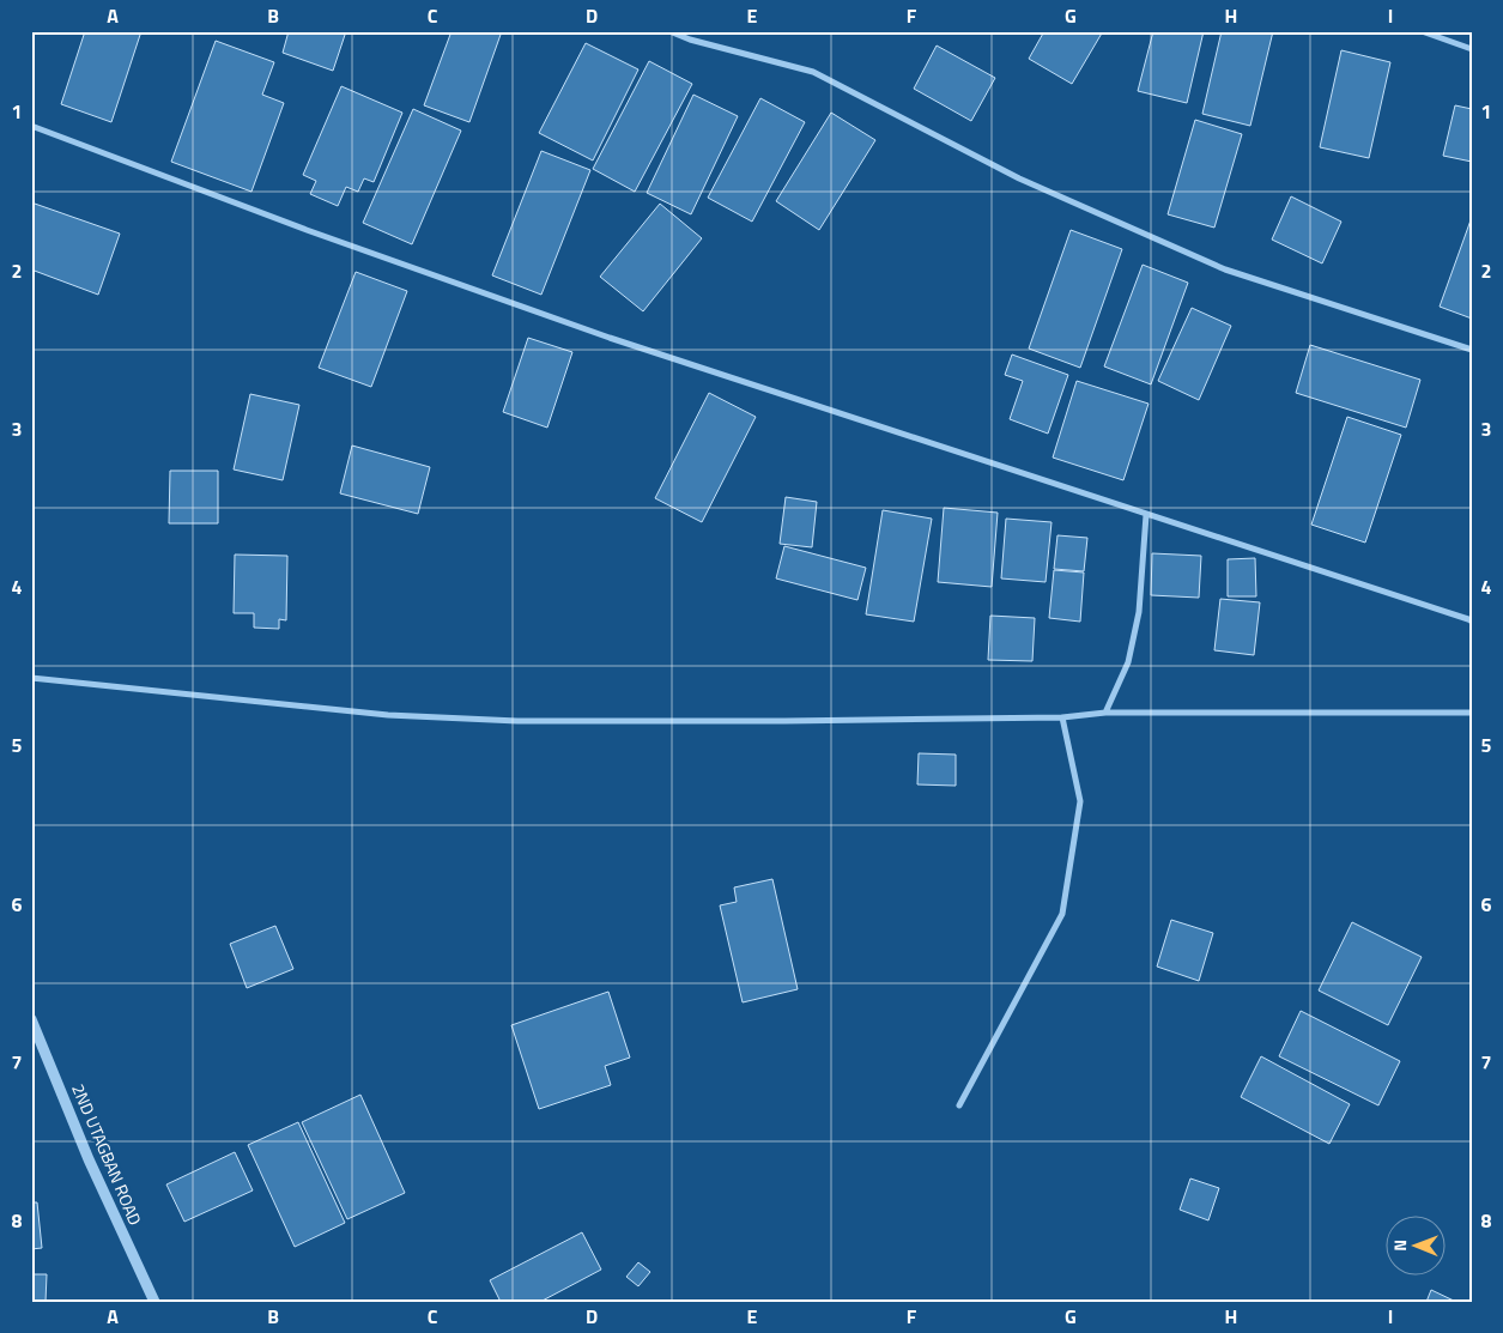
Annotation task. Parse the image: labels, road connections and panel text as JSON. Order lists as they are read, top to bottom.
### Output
{
  "streets": {
    "street": ["2ND UTAGBAN ROAD"]
  },
  "north": "left",
  "grid": {
    "columns": [
      "A",
      "B",
      "C",
      "D",
      "E",
      "F",
      "G",
      "H",
      "I"
    ],
    "rows": [
      "1",
      "2",
      "3",
      "4",
      "5",
      "6",
      "7",
      "8"
    ]
  }
}
